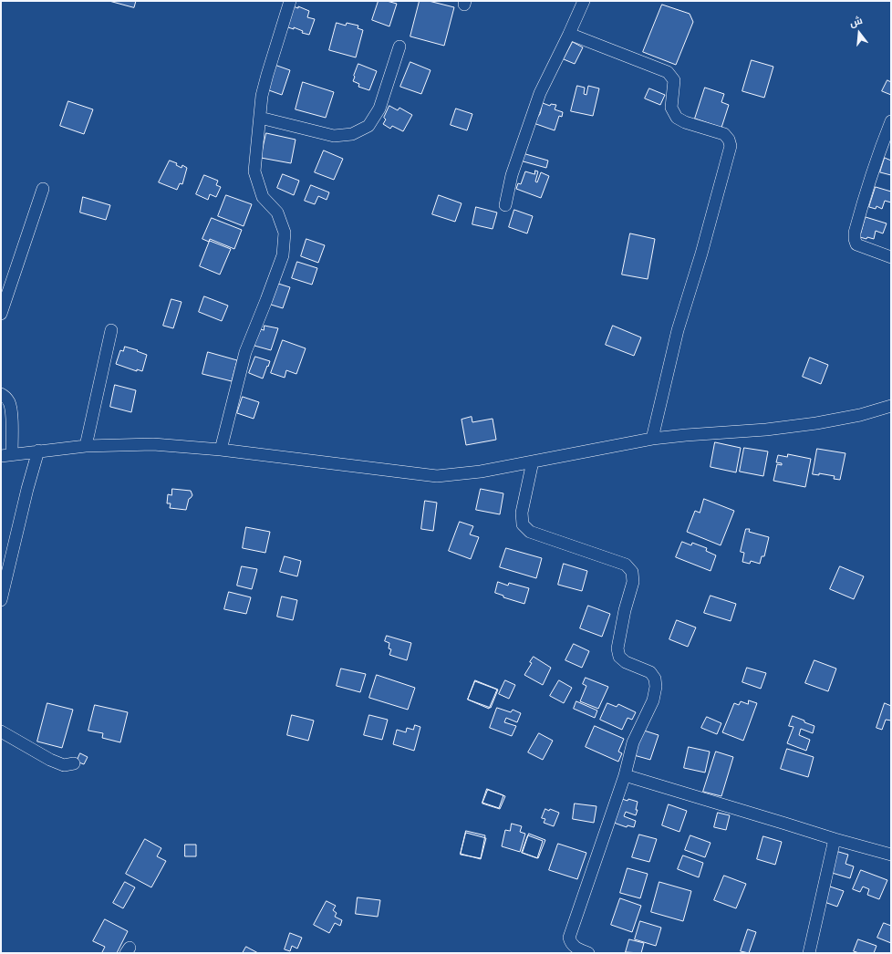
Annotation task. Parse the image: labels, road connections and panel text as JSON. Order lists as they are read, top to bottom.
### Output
{
  "north": "top"
}
